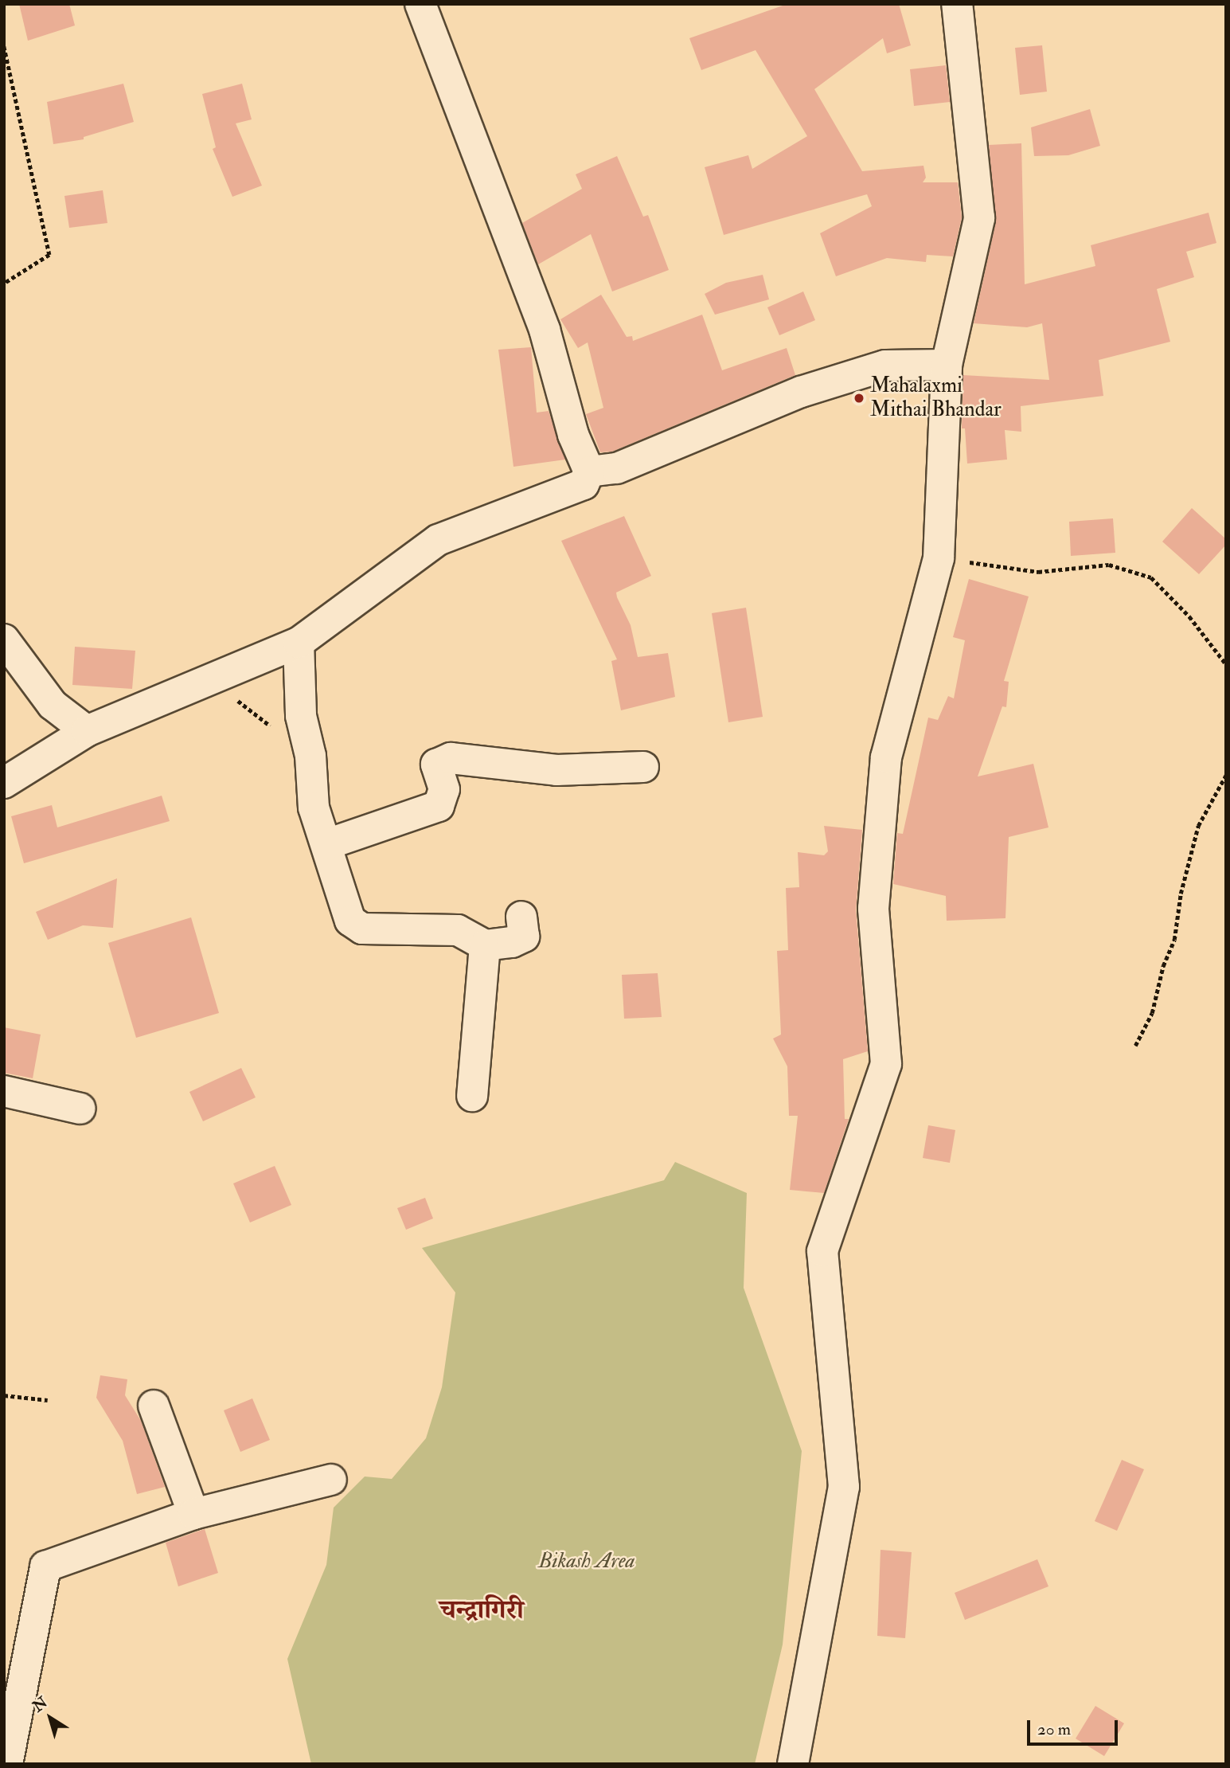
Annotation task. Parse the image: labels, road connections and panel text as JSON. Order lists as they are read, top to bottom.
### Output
{
  "districts": ["चन्द्रागिरी"],
  "parks": ["Bikash Area"],
  "places": ["Mahalaxmi Mithai Bhandar"],
  "scale_bar": "20 m",
  "north": "top left"
}
